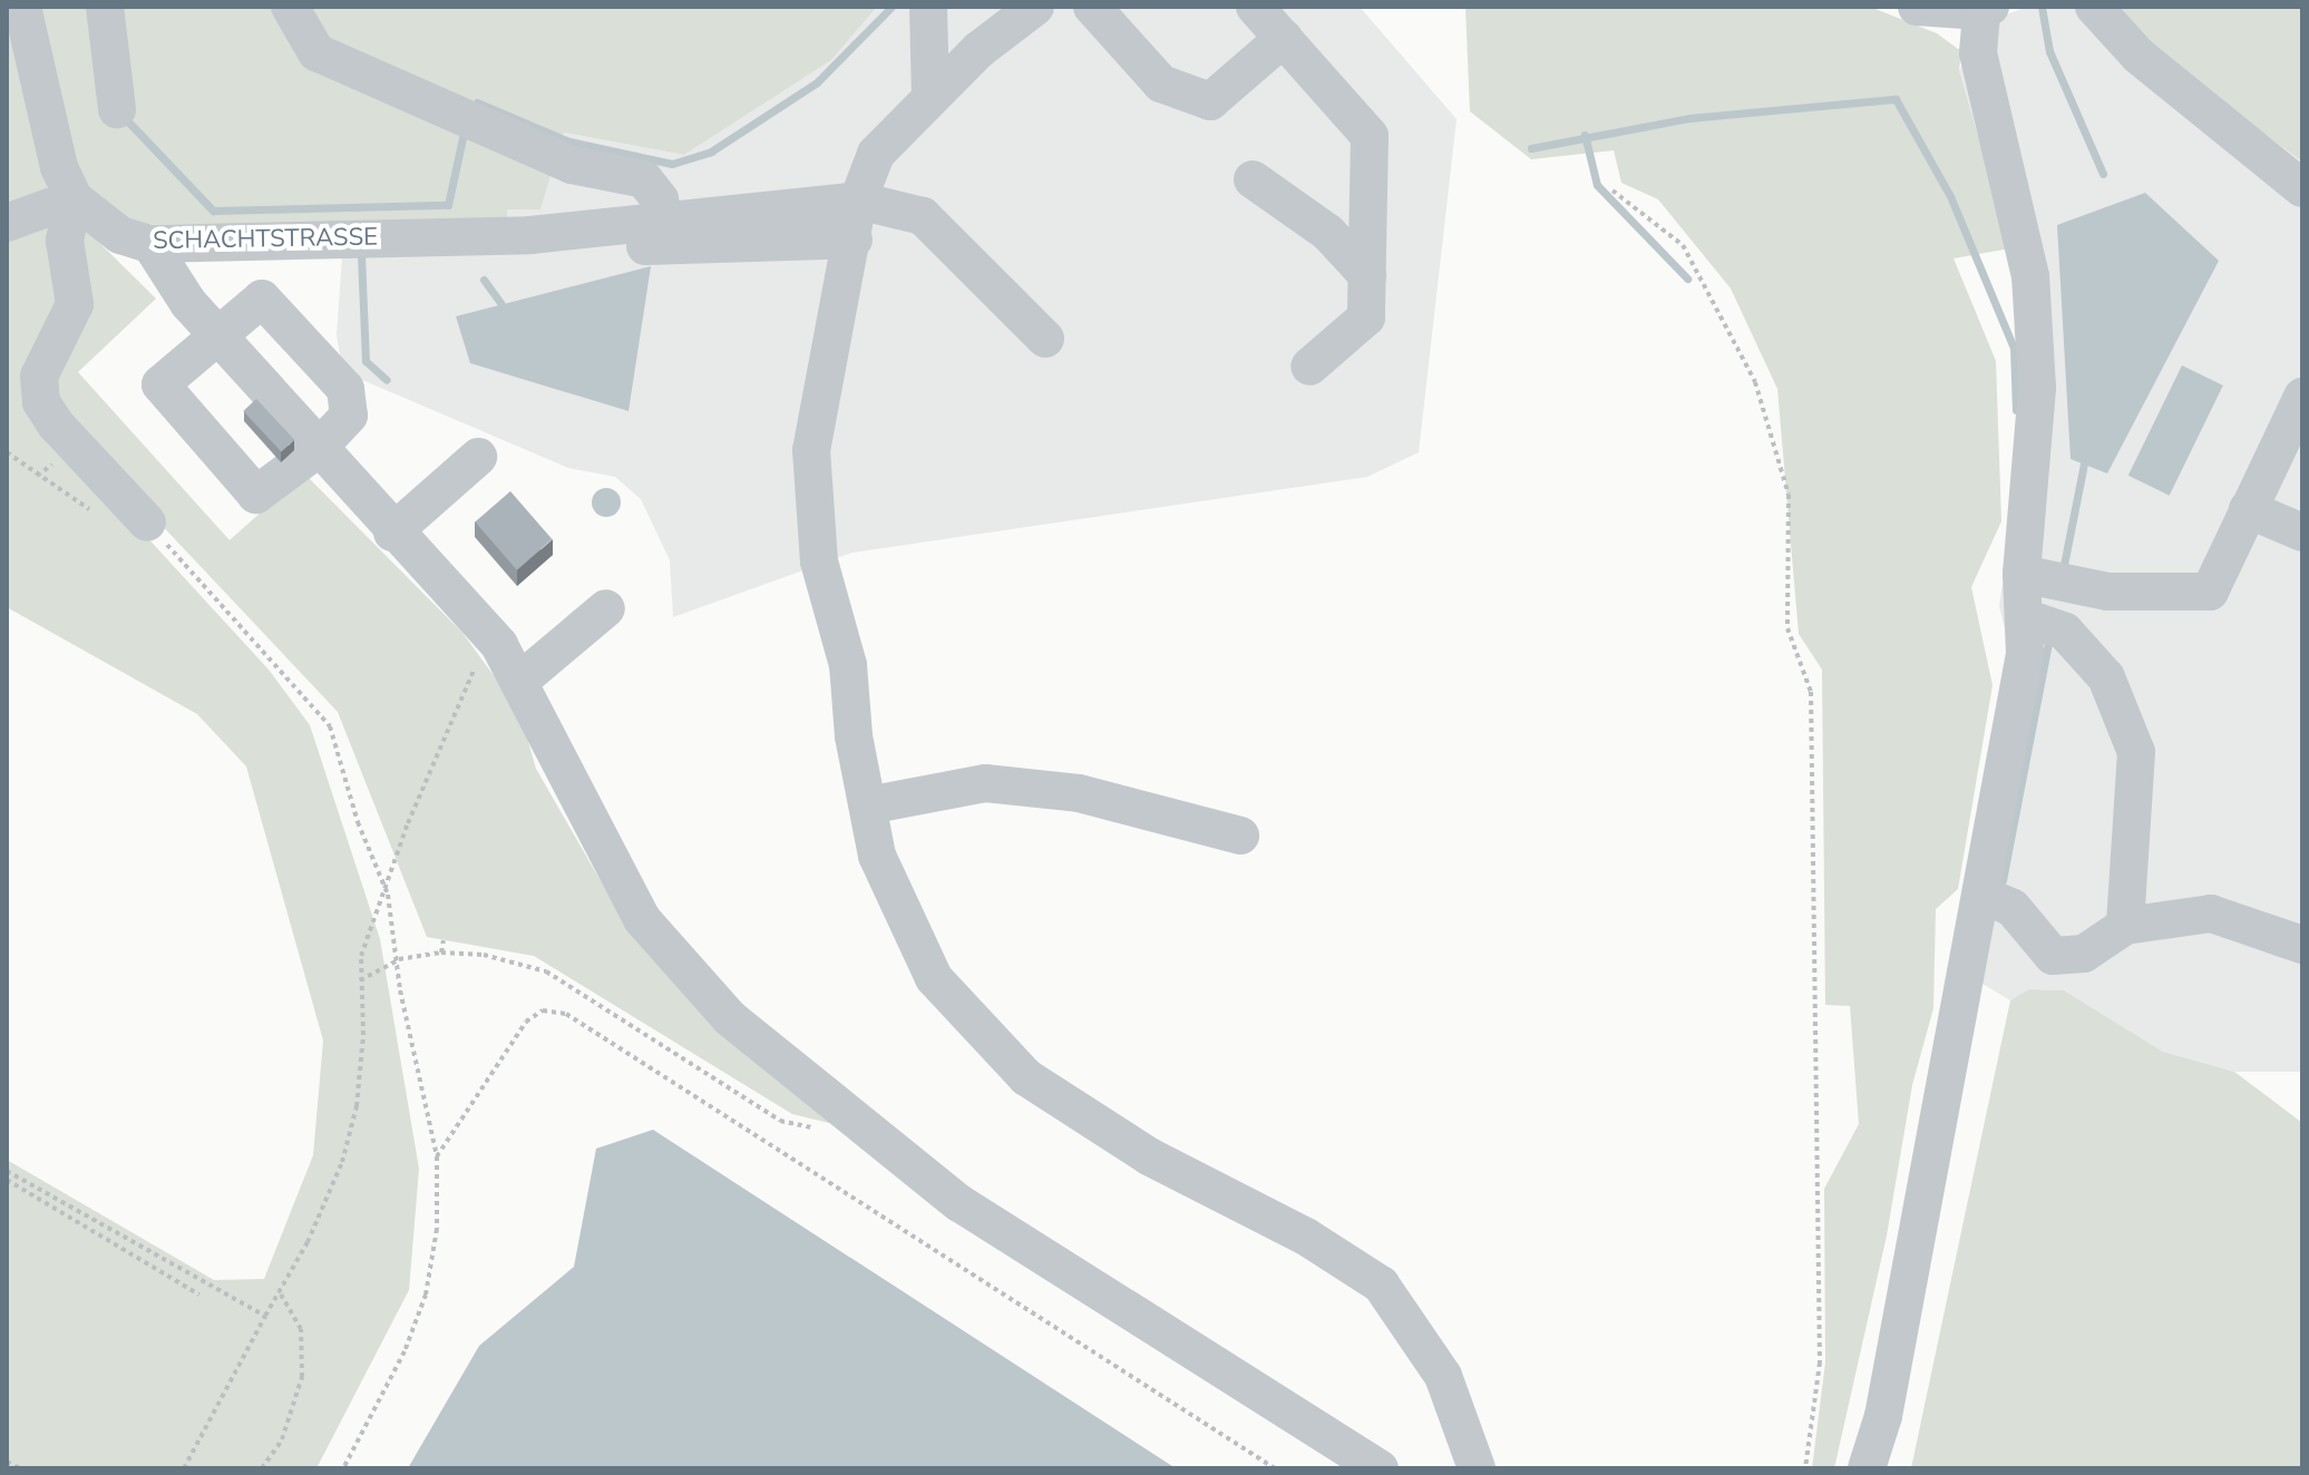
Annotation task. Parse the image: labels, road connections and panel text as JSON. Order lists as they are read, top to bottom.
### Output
{
  "streets": {
    "street": ["SCHACHTSTRASSE"]
  }
}
